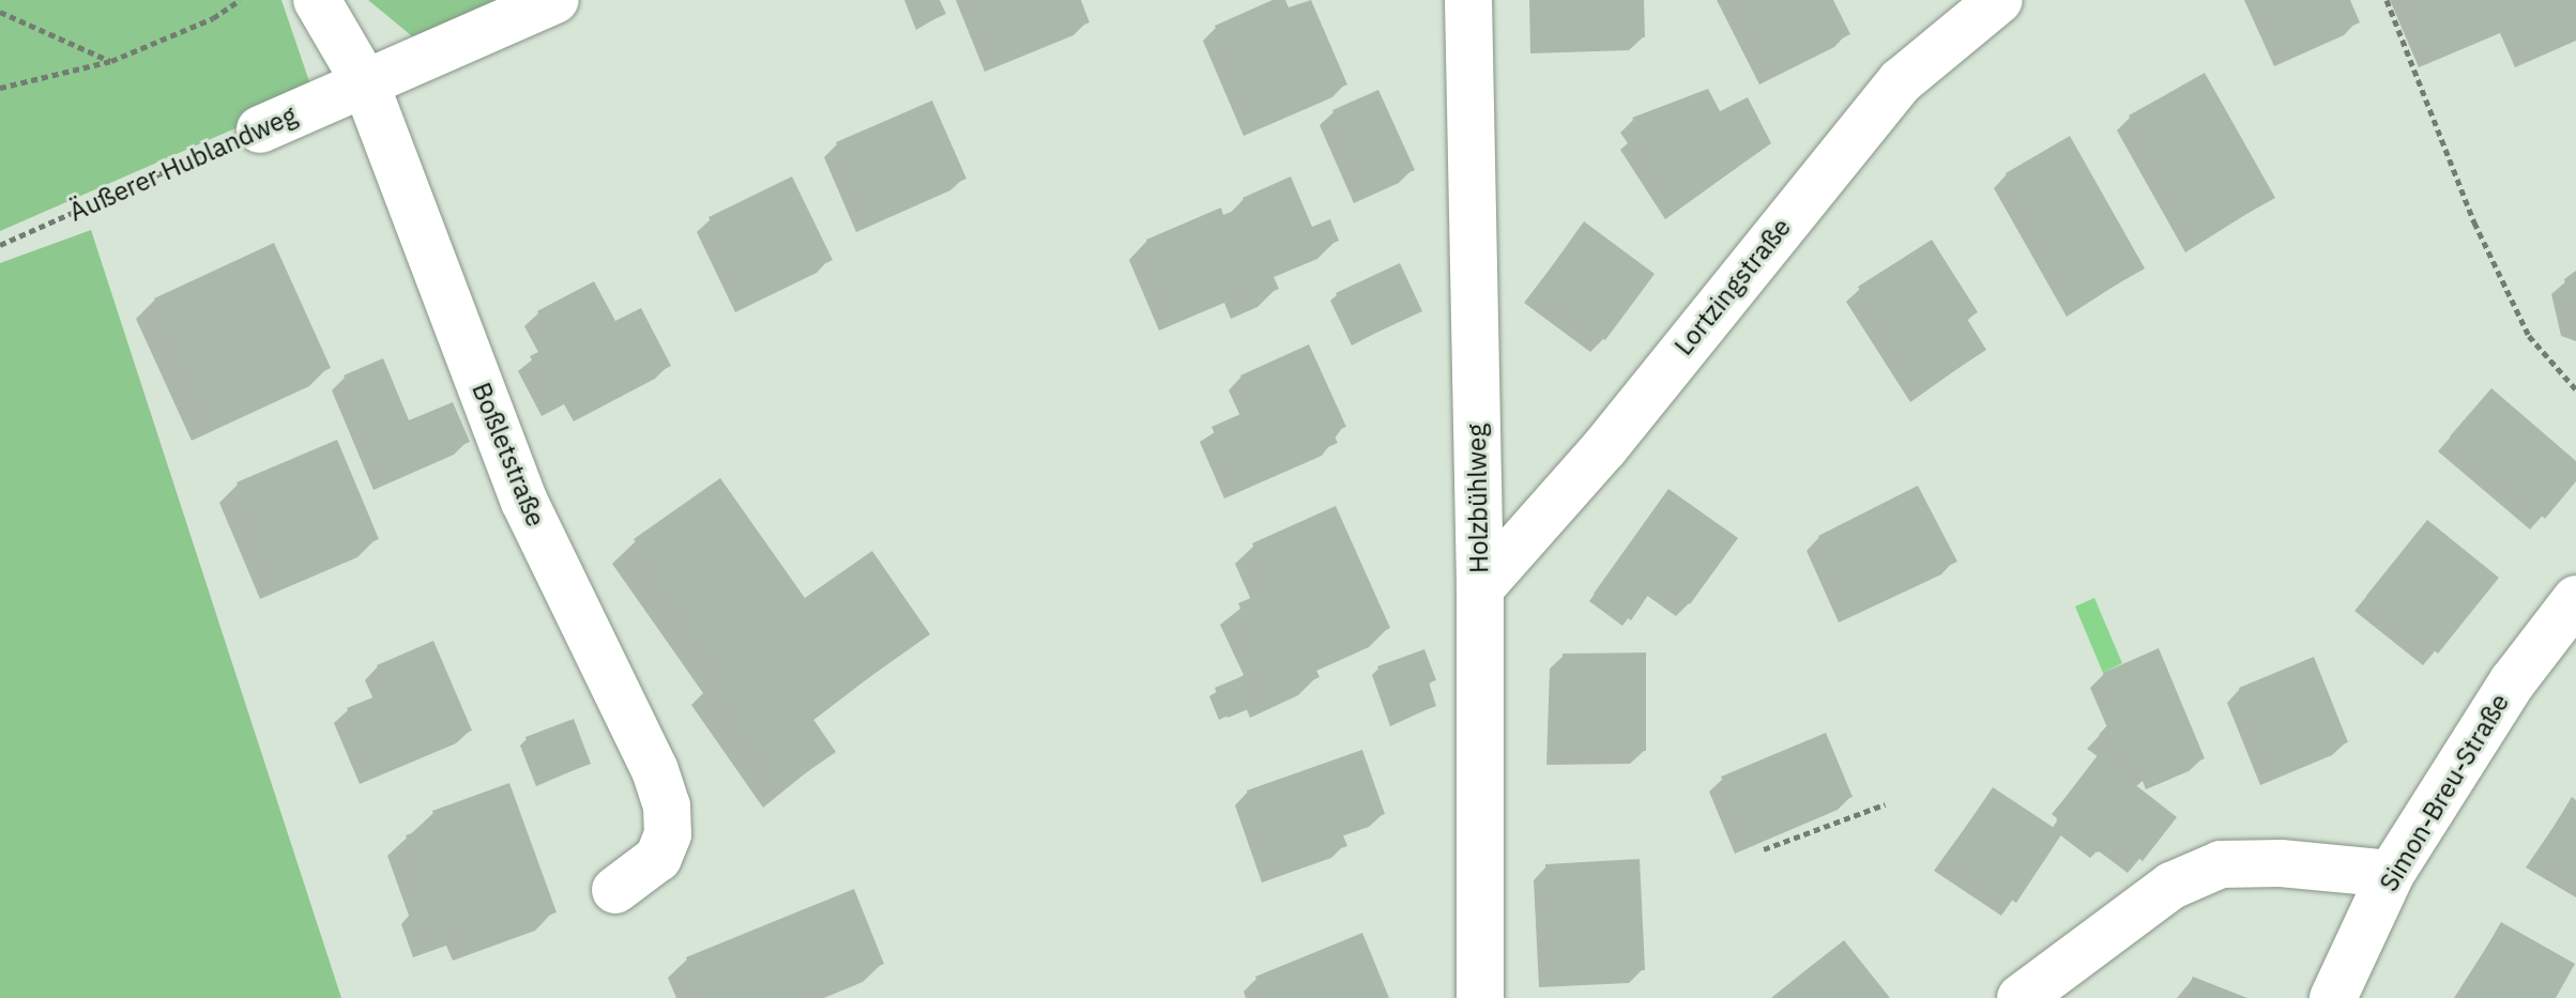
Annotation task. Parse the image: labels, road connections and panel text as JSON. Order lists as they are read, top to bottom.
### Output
{
  "streets": {
    "street": [
      "Äußerer Hublandweg",
      "Lortzingstraße",
      "Boßletstraße",
      "Holzbühlweg",
      "Simon-Breu-Straße"
    ]
  },
  "crossings": [
    ["Äußerer Hublandweg", "Boßletstraße"],
    ["Lortzingstraße", "Holzbühlweg"]
  ]
}
